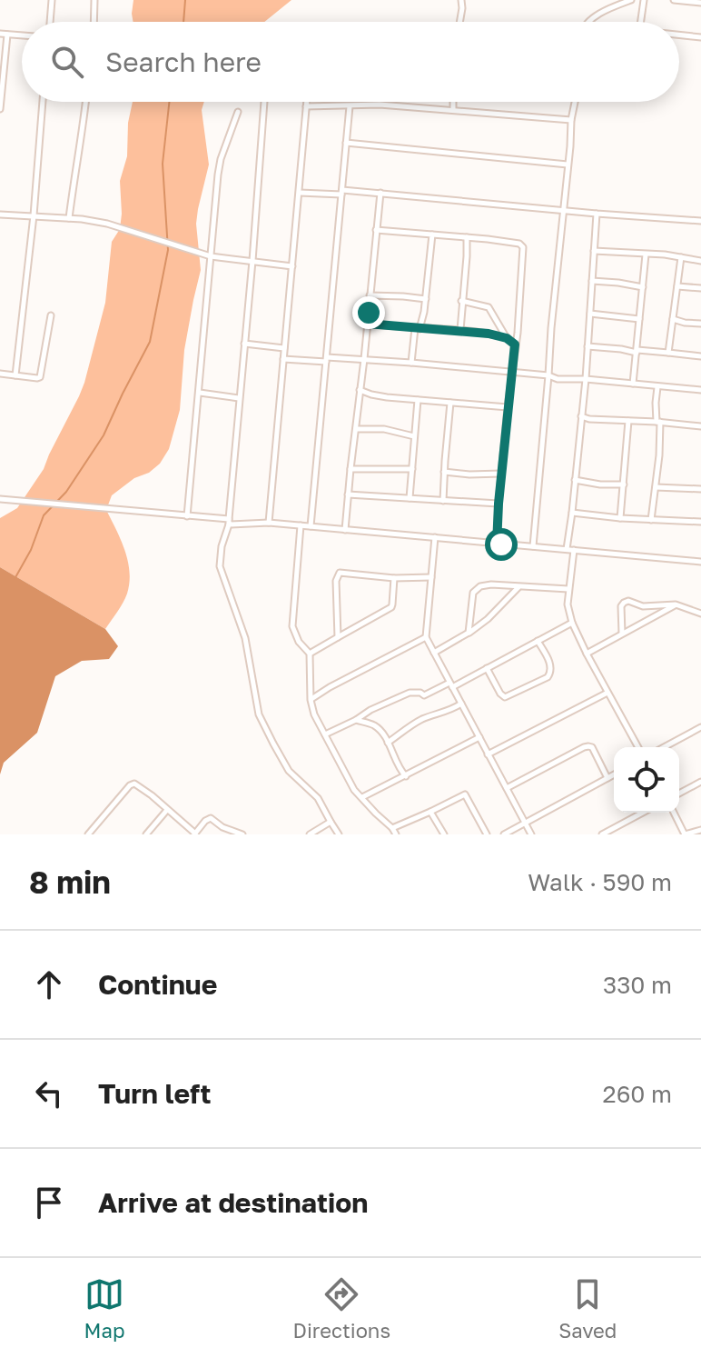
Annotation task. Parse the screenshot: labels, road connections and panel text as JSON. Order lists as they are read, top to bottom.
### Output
{
  "page": {
    "search": "Search here",
    "heading": ["8 min", "Walk · 590 m"],
    "list": [
      ["Continue", "330 m"],
      ["Turn left", "260 m"],
      "Arrive at destination"
    ],
    "nav": ["Map", "Directions", "Saved"]
  }
}
